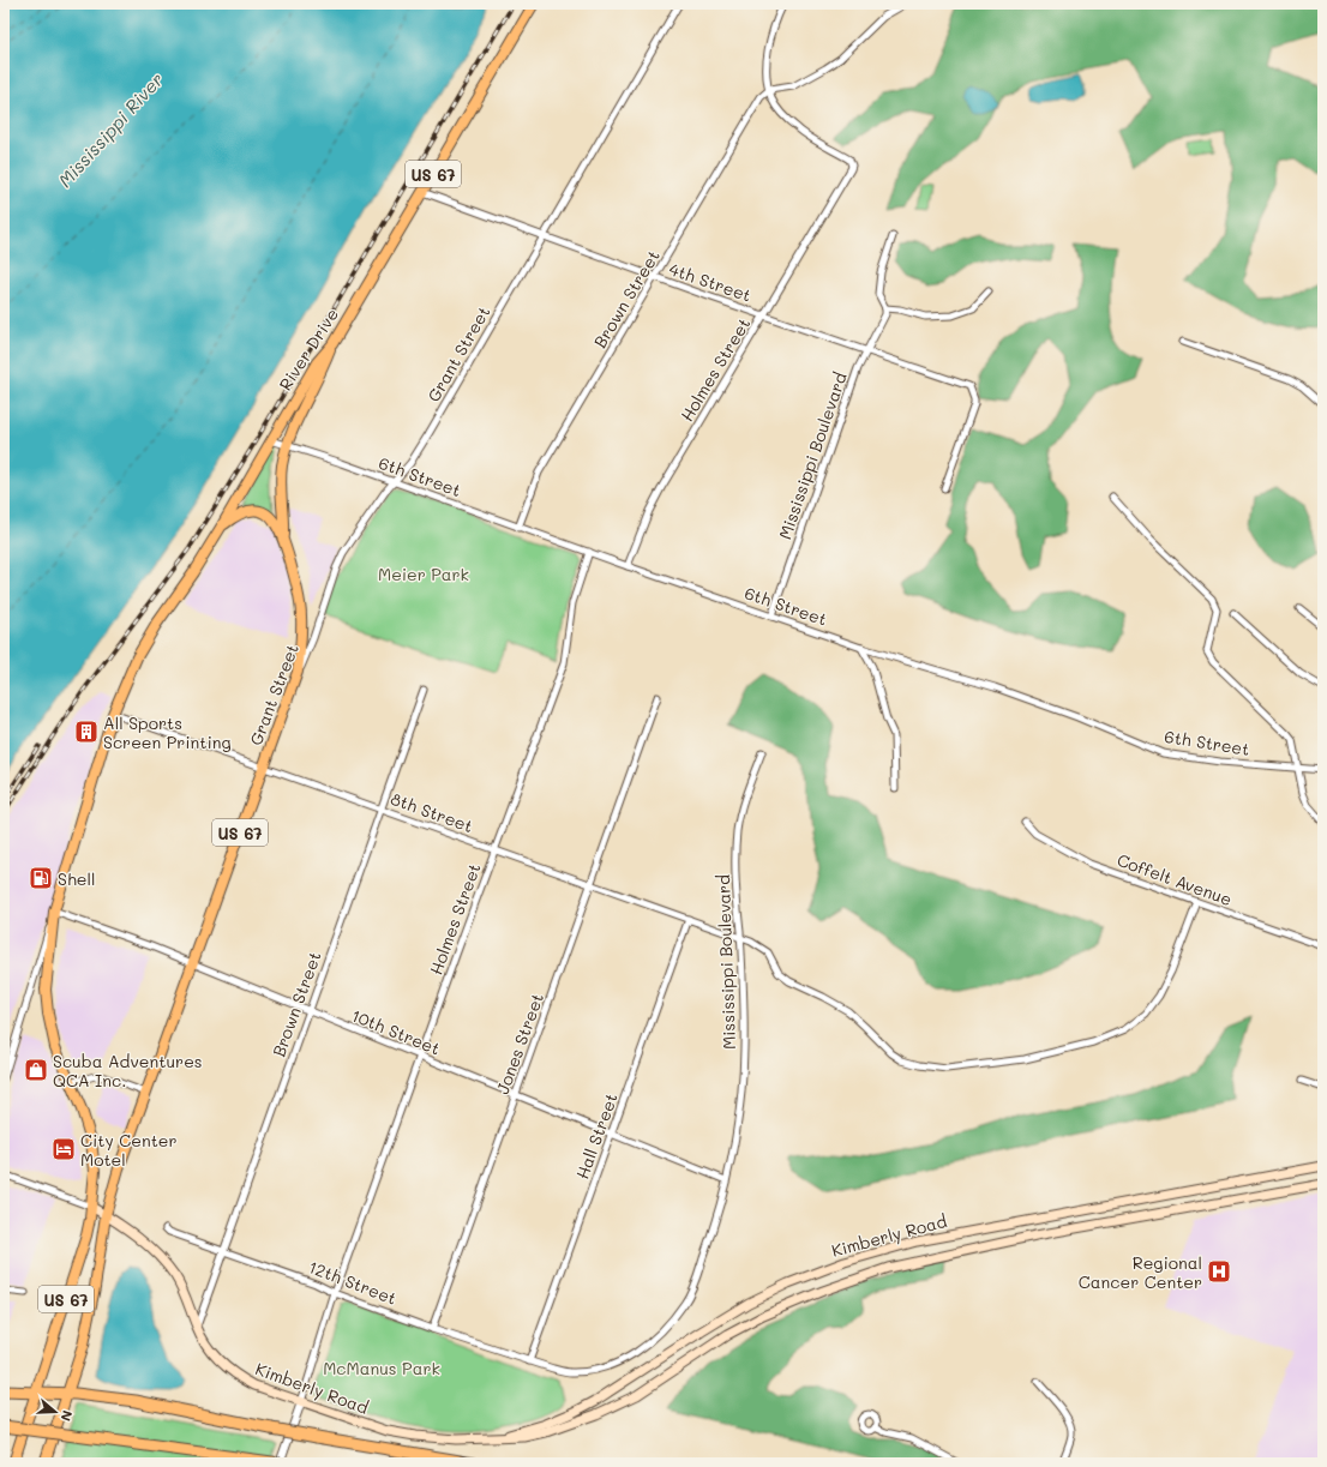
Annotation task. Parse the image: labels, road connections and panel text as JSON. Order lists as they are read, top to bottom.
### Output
{
  "streets": {
    "main road": [
      "US 67",
      "River Drive",
      "Grant Street",
      "Kimberly Road"
    ],
    "street": [
      "4th Street",
      "Brown Street",
      "Holmes Street",
      "Mississippi Boulevard",
      "6th Street",
      "8th Street",
      "Coffelt Avenue",
      "10th Street",
      "Jones Street",
      "Hall Street",
      "12th Street"
    ]
  },
  "crossings": [
    ["US 67", "River Drive"],
    ["US 67", "Grant Street"],
    ["US 67", "6th Street"],
    ["US 67", "8th Street"],
    ["US 67", "10th Street"],
    ["4th Street", "Brown Street"],
    ["4th Street", "River Drive"],
    ["4th Street", "Grant Street"],
    ["4th Street", "Holmes Street"],
    ["4th Street", "Mississippi Boulevard"],
    ["Brown Street", "Holmes Street"],
    ["Brown Street", "6th Street"],
    ["Brown Street", "8th Street"],
    ["Brown Street", "10th Street"],
    ["Brown Street", "Kimberly Road"],
    ["Brown Street", "12th Street"],
    ["River Drive", "6th Street"],
    ["River Drive", "8th Street"],
    ["Grant Street", "6th Street"],
    ["Grant Street", "8th Street"],
    ["Grant Street", "10th Street"],
    ["Grant Street", "Kimberly Road"],
    ["Holmes Street", "6th Street"],
    ["Holmes Street", "8th Street"],
    ["Holmes Street", "10th Street"],
    ["Holmes Street", "12th Street"],
    ["Mississippi Boulevard", "6th Street"],
    ["Mississippi Boulevard", "8th Street"],
    ["Mississippi Boulevard", "10th Street"],
    ["Mississippi Boulevard", "Hall Street"],
    ["Mississippi Boulevard", "12th Street"],
    ["8th Street", "Coffelt Avenue"],
    ["8th Street", "Jones Street"],
    ["8th Street", "Hall Street"],
    ["10th Street", "Jones Street"],
    ["10th Street", "Hall Street"],
    ["Jones Street", "12th Street"],
    ["Hall Street", "12th Street"]
  ],
  "water": ["Mississippi River"],
  "parks": ["Meier Park", "McManus Park"],
  "places": {
    "building": ["All Sports Screen Printing"],
    "fuel station": ["Shell"],
    "shop": ["Scuba Adventures QCA Inc."],
    "hotel": ["City Center Motel"],
    "hospital": ["Regional Cancer Center"]
  },
  "north": "right"
}
